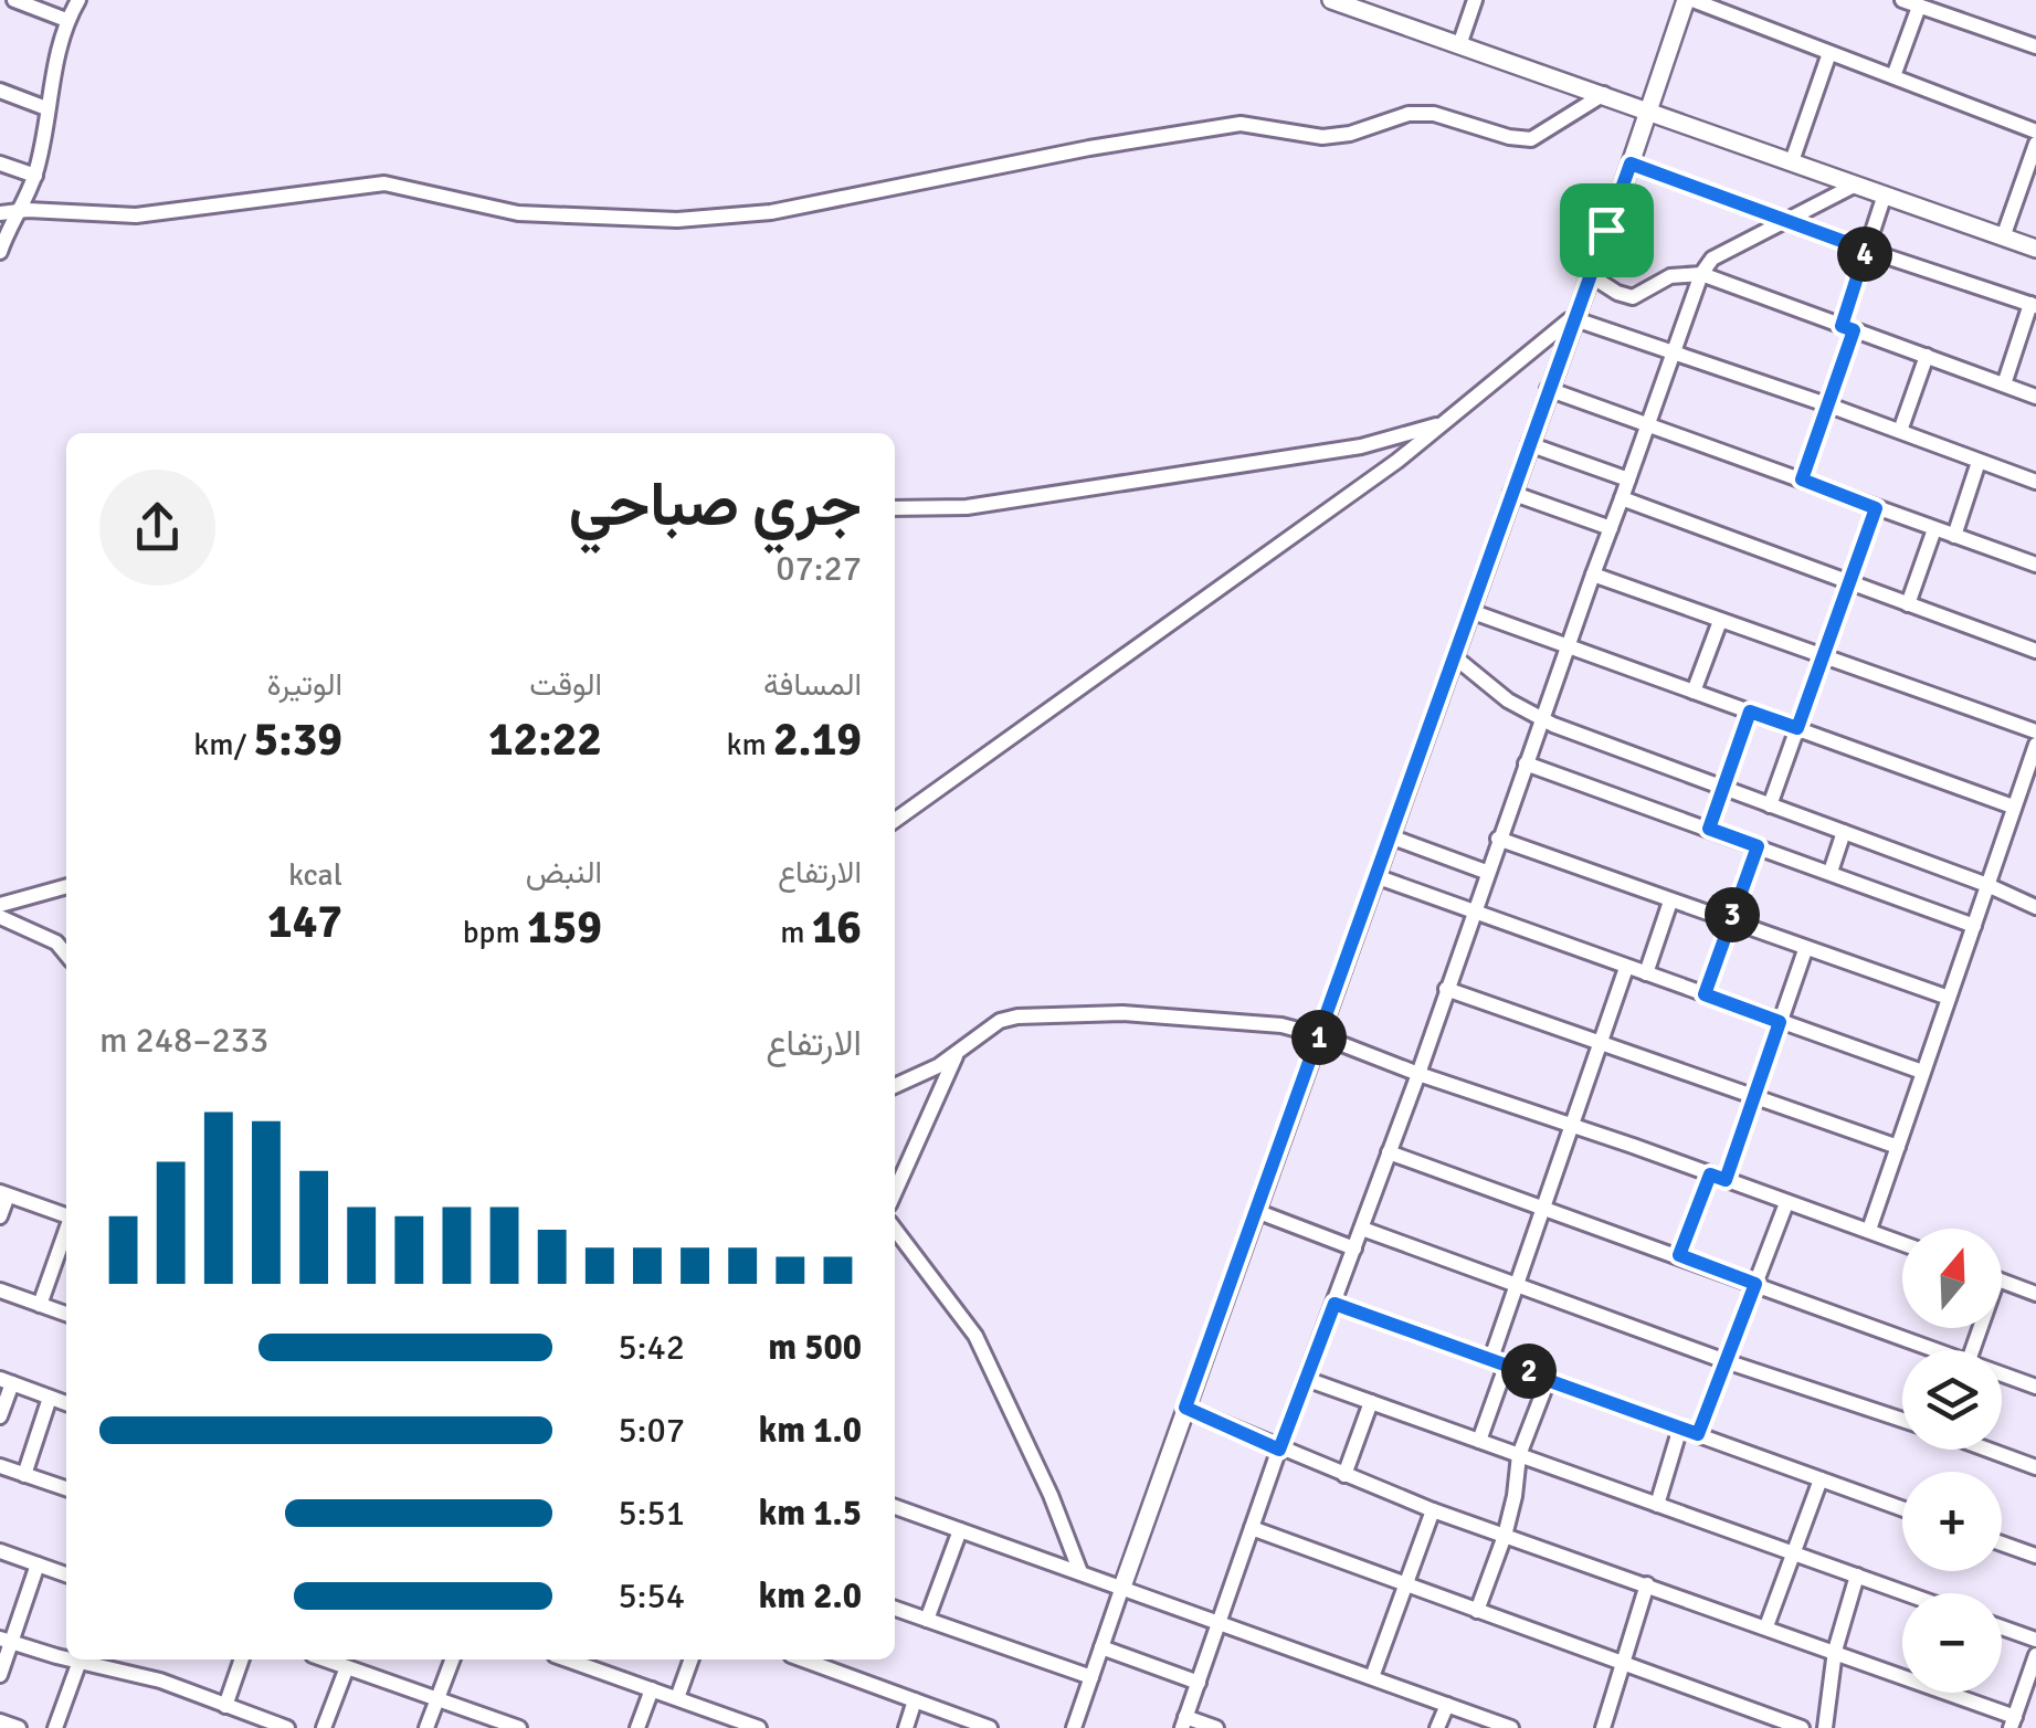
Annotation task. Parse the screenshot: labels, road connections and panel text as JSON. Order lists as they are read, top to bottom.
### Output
{
  "north": "top",
  "page": {
    "pins": [
      "4",
      "3",
      "1",
      "2"
    ],
    "heading": ["جري صباحي", "07:27"],
    "stats": [
      ["المسافة", "2.19 km"],
      ["الوقت", "12:22"],
      ["الوتيرة", "5:39 /km"],
      ["الارتفاع", "16 m"],
      ["النبض", "159 bpm"],
      ["kcal", "147"]
    ],
    "chart": ["الارتفاع", "233–248 m"],
    "map_buttons": ["+", "−"],
    "list": [
      {
        "name": "500 m",
        "note": "5:42"
      },
      {
        "name": "1.0 km",
        "note": "5:07"
      },
      {
        "name": "1.5 km",
        "note": "5:51"
      },
      {
        "name": "2.0 km",
        "note": "5:54"
      }
    ]
  }
}
